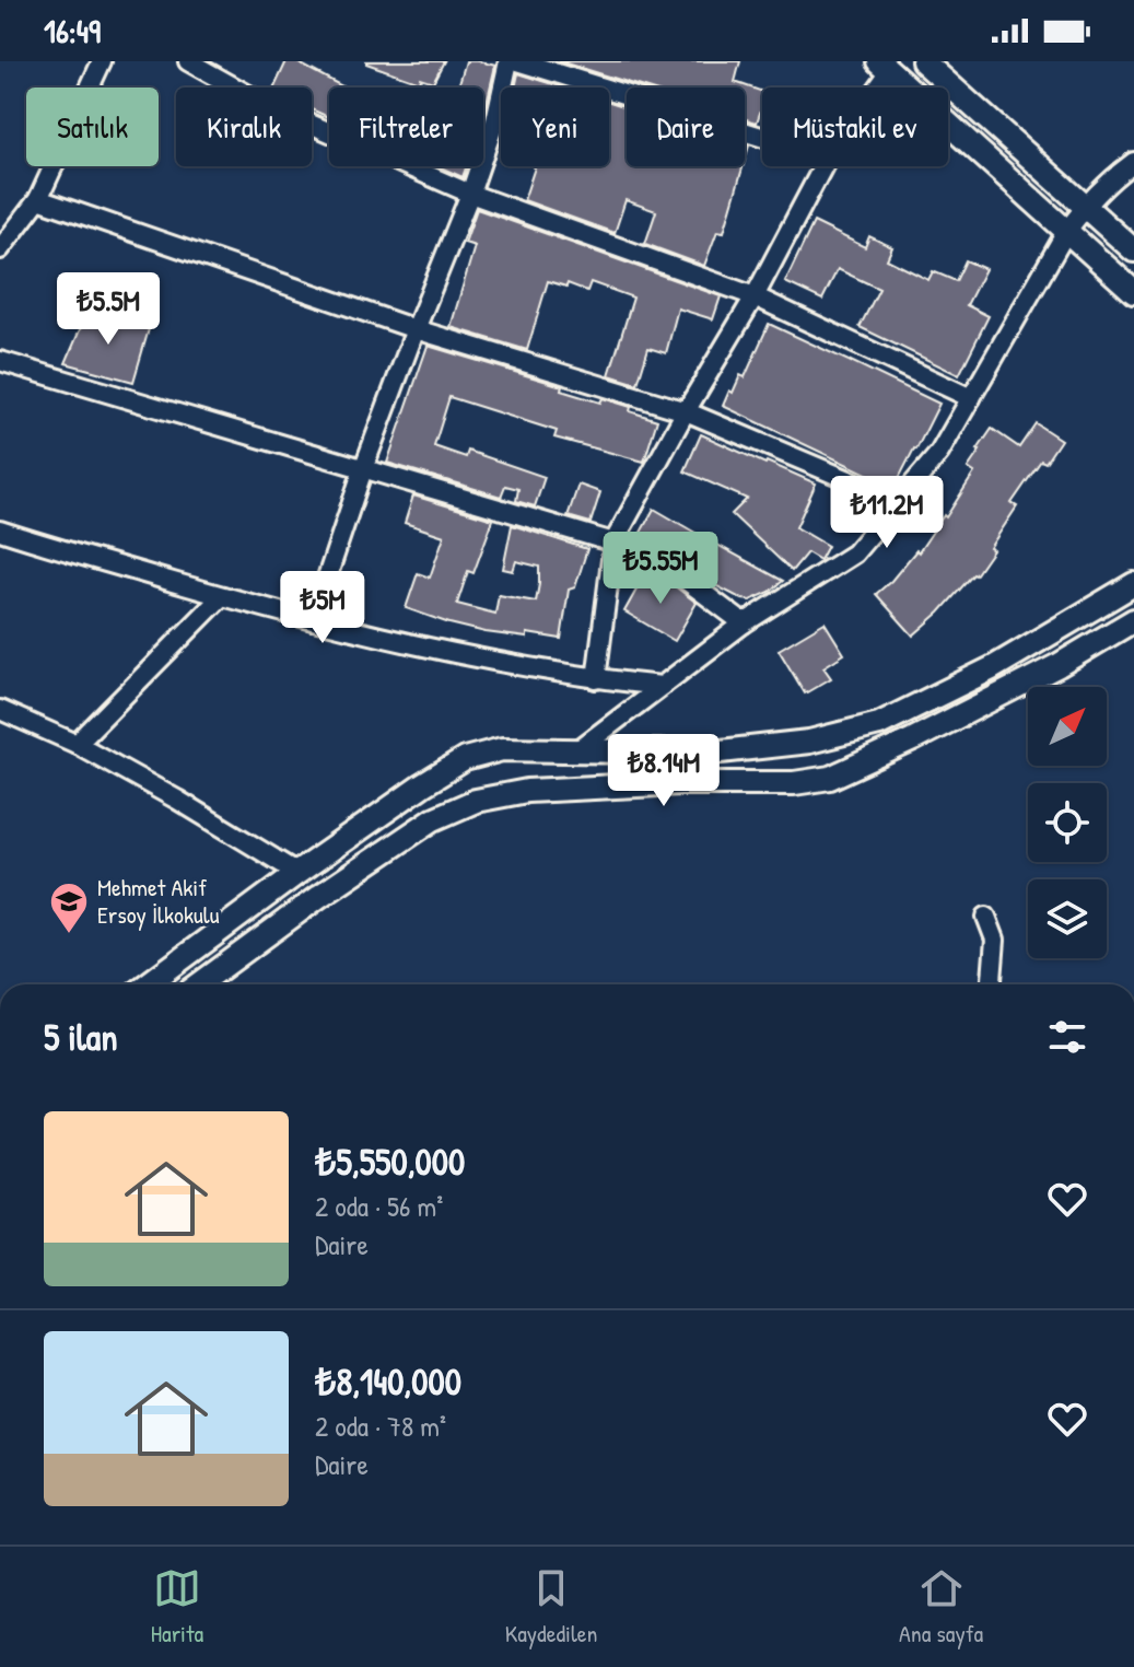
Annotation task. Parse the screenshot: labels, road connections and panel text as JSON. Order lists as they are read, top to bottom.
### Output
{
  "places": {
    "school or university": ["Mehmet Akif Ersoy İlkokulu"]
  },
  "north": "top right",
  "page": {
    "status": "16:49",
    "chip": [
      "Satılık",
      "Kiralık",
      "Filtreler",
      "Yeni",
      "Daire",
      "Müstakil ev"
    ],
    "price": [
      "₺5.5M",
      "₺11.2M",
      "₺5.55M",
      "₺5M",
      "₺8.14M"
    ],
    "heading": "5 ilan",
    "list": [
      {
        "name": "₺5,550,000",
        "note": "2 oda · 56 m² · Daire"
      },
      {
        "name": "₺8,140,000",
        "note": "2 oda · 78 m² · Daire"
      }
    ],
    "tabs": ["Harita", "Kaydedilen", "Ana sayfa"]
  }
}
